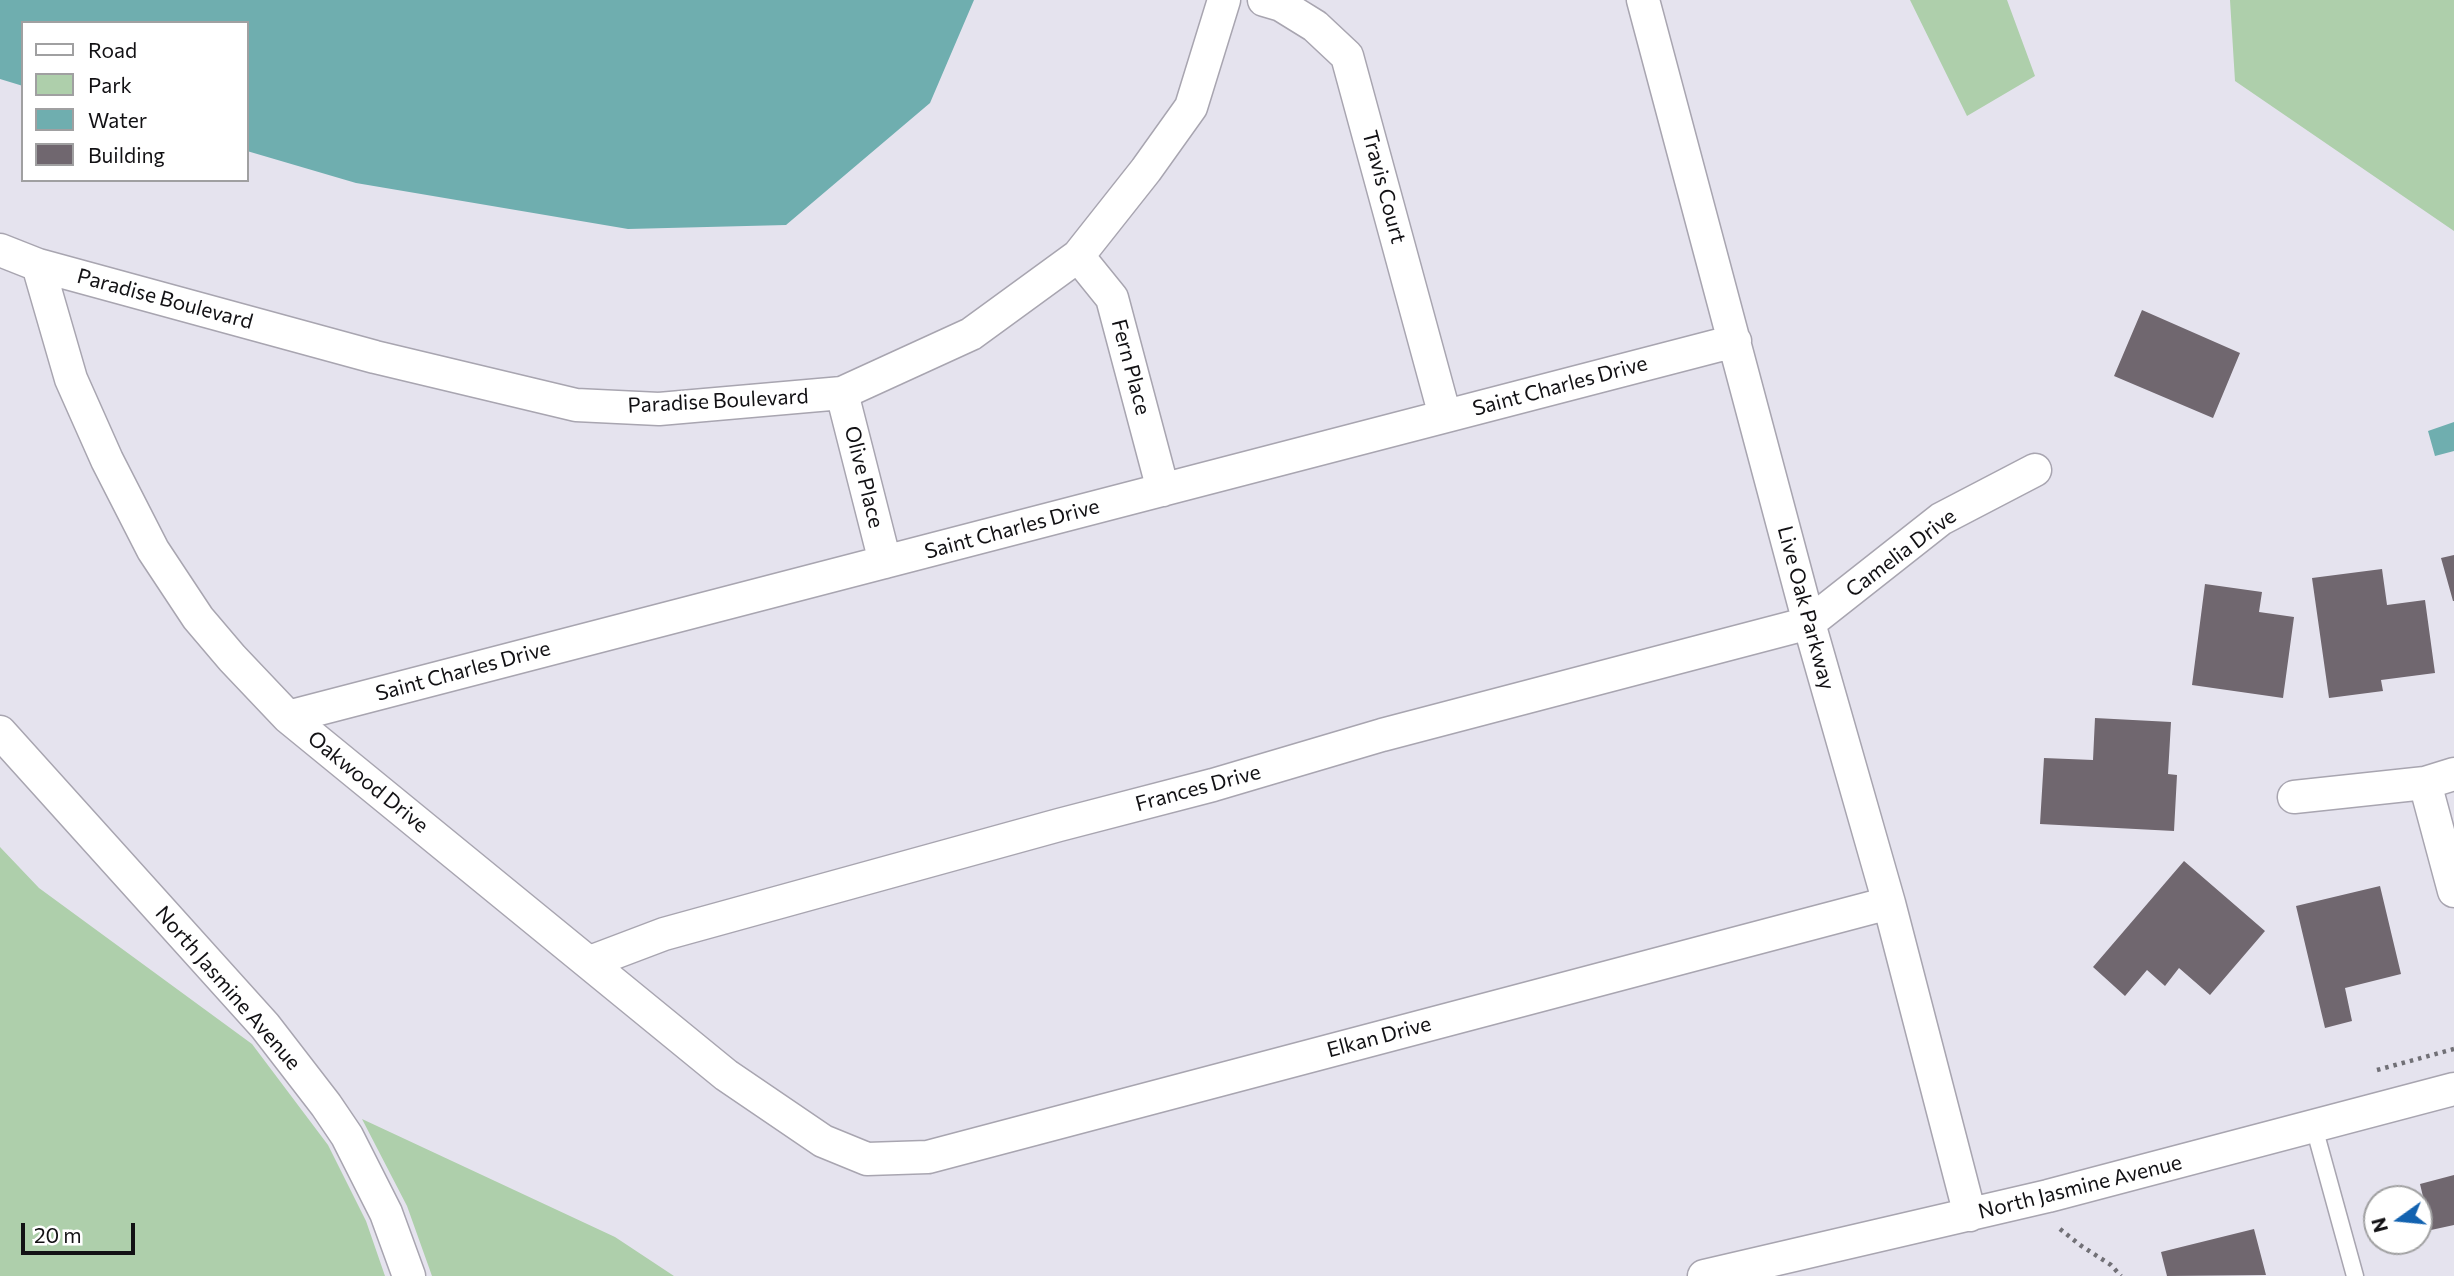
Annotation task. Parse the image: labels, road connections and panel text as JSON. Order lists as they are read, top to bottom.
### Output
{
  "streets": {
    "street": [
      "Travis Court",
      "Paradise Boulevard",
      "Fern Place",
      "Saint Charles Drive",
      "Olive Place",
      "Camelia Drive",
      "Live Oak Parkway",
      "Oakwood Drive",
      "Frances Drive",
      "North Jasmine Avenue",
      "Elkan Drive"
    ]
  },
  "crossings": [
    ["Travis Court", "Saint Charles Drive"],
    ["Paradise Boulevard", "Fern Place"],
    ["Paradise Boulevard", "Olive Place"],
    ["Paradise Boulevard", "Oakwood Drive"],
    ["Fern Place", "Saint Charles Drive"],
    ["Saint Charles Drive", "Olive Place"],
    ["Saint Charles Drive", "Live Oak Parkway"],
    ["Saint Charles Drive", "Oakwood Drive"],
    ["Camelia Drive", "Live Oak Parkway"],
    ["Camelia Drive", "Frances Drive"],
    ["Live Oak Parkway", "Frances Drive"],
    ["Live Oak Parkway", "North Jasmine Avenue"],
    ["Live Oak Parkway", "Elkan Drive"],
    ["Oakwood Drive", "Frances Drive"],
    ["Oakwood Drive", "Elkan Drive"]
  ],
  "legend": [
    "Road",
    "Park",
    "Water",
    "Building"
  ],
  "scale_bar": "20 m",
  "north": "left"
}
